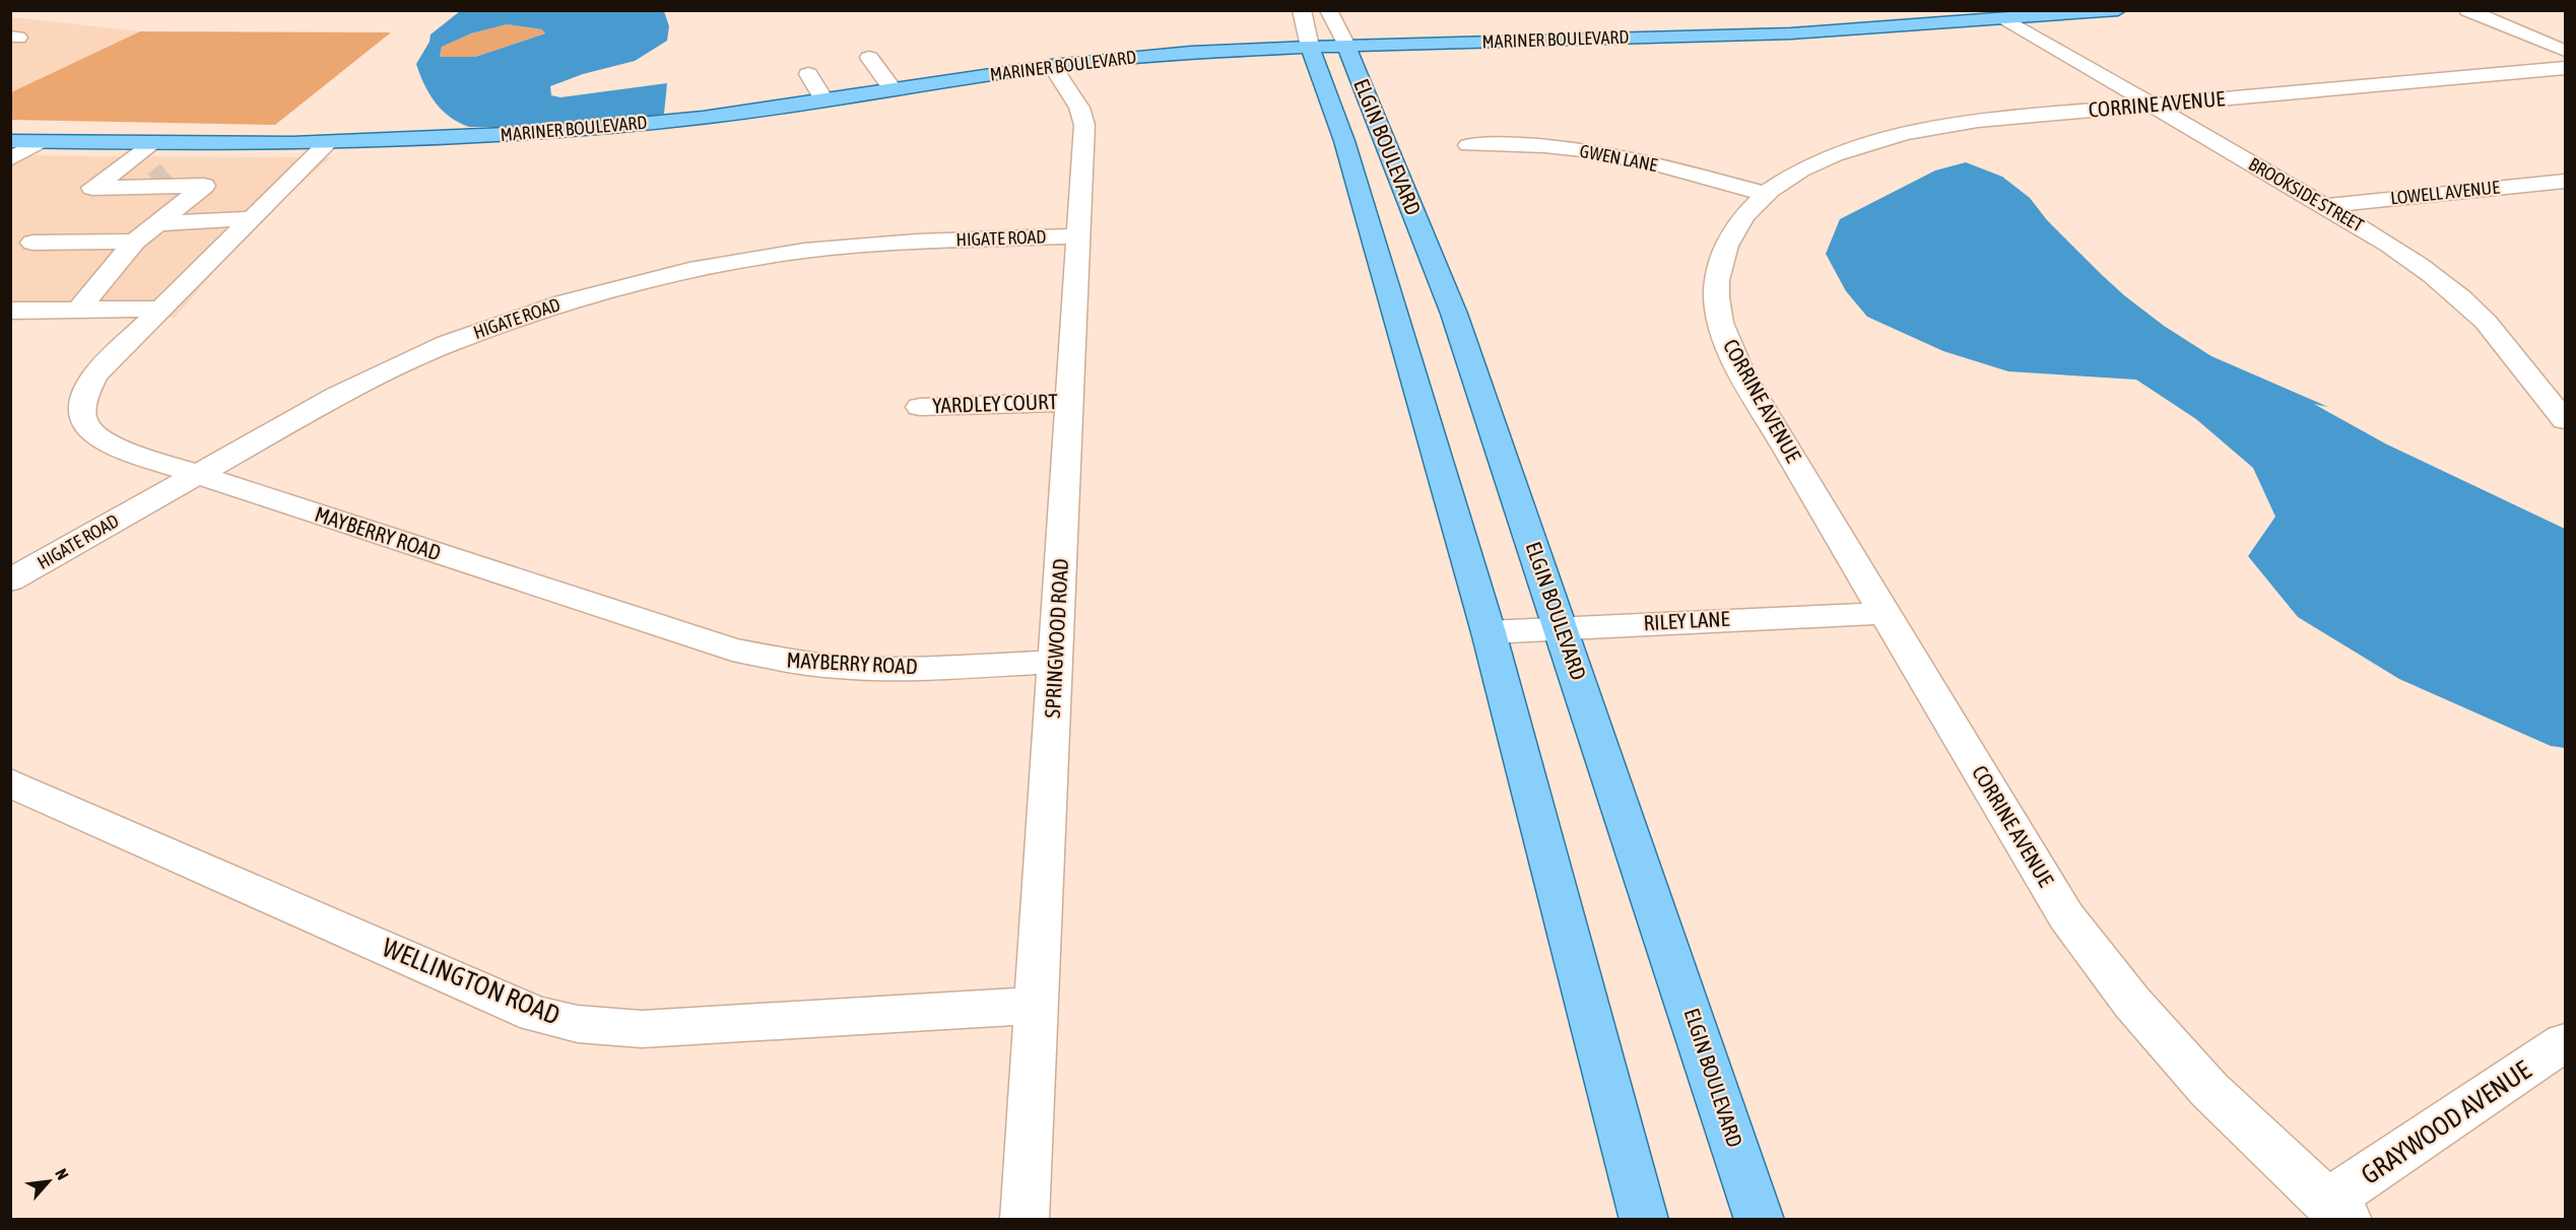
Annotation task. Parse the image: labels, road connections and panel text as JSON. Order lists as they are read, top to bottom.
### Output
{
  "streets": {
    "main road": ["MARINER BOULEVARD", "ELGIN BOULEVARD"],
    "street": [
      "CORRINE AVENUE",
      "GWEN LANE",
      "LOWELL AVENUE",
      "BROOKSIDE STREET",
      "HIGATE ROAD",
      "YARDLEY COURT",
      "MAYBERRY ROAD",
      "RILEY LANE",
      "SPRINGWOOD ROAD",
      "WELLINGTON ROAD",
      "GRAYWOOD AVENUE"
    ]
  },
  "crossings": [
    ["MARINER BOULEVARD", "ELGIN BOULEVARD"],
    ["MARINER BOULEVARD", "BROOKSIDE STREET"],
    ["MARINER BOULEVARD", "MAYBERRY ROAD"],
    ["MARINER BOULEVARD", "SPRINGWOOD ROAD"],
    ["CORRINE AVENUE", "GWEN LANE"],
    ["CORRINE AVENUE", "BROOKSIDE STREET"],
    ["CORRINE AVENUE", "RILEY LANE"],
    ["CORRINE AVENUE", "GRAYWOOD AVENUE"],
    ["ELGIN BOULEVARD", "RILEY LANE"],
    ["LOWELL AVENUE", "BROOKSIDE STREET"],
    ["HIGATE ROAD", "MAYBERRY ROAD"],
    ["HIGATE ROAD", "SPRINGWOOD ROAD"],
    ["YARDLEY COURT", "SPRINGWOOD ROAD"],
    ["MAYBERRY ROAD", "SPRINGWOOD ROAD"],
    ["SPRINGWOOD ROAD", "WELLINGTON ROAD"]
  ],
  "north": "top right"
}
